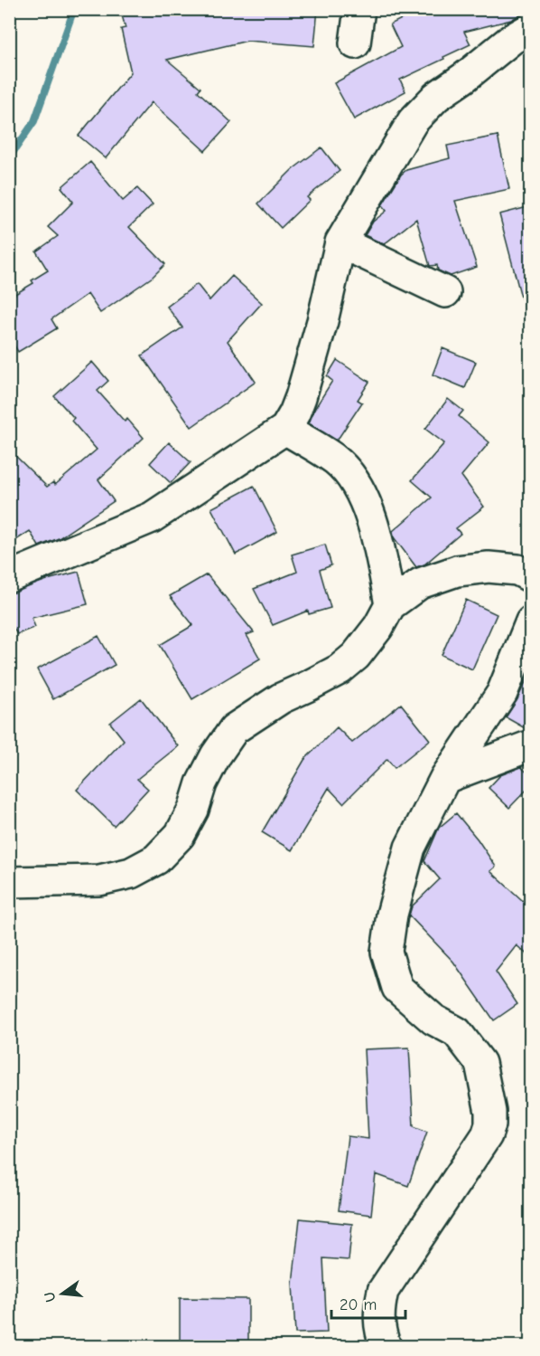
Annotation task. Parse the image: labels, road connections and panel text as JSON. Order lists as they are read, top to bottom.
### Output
{
  "scale_bar": "20 m",
  "north": "left"
}
